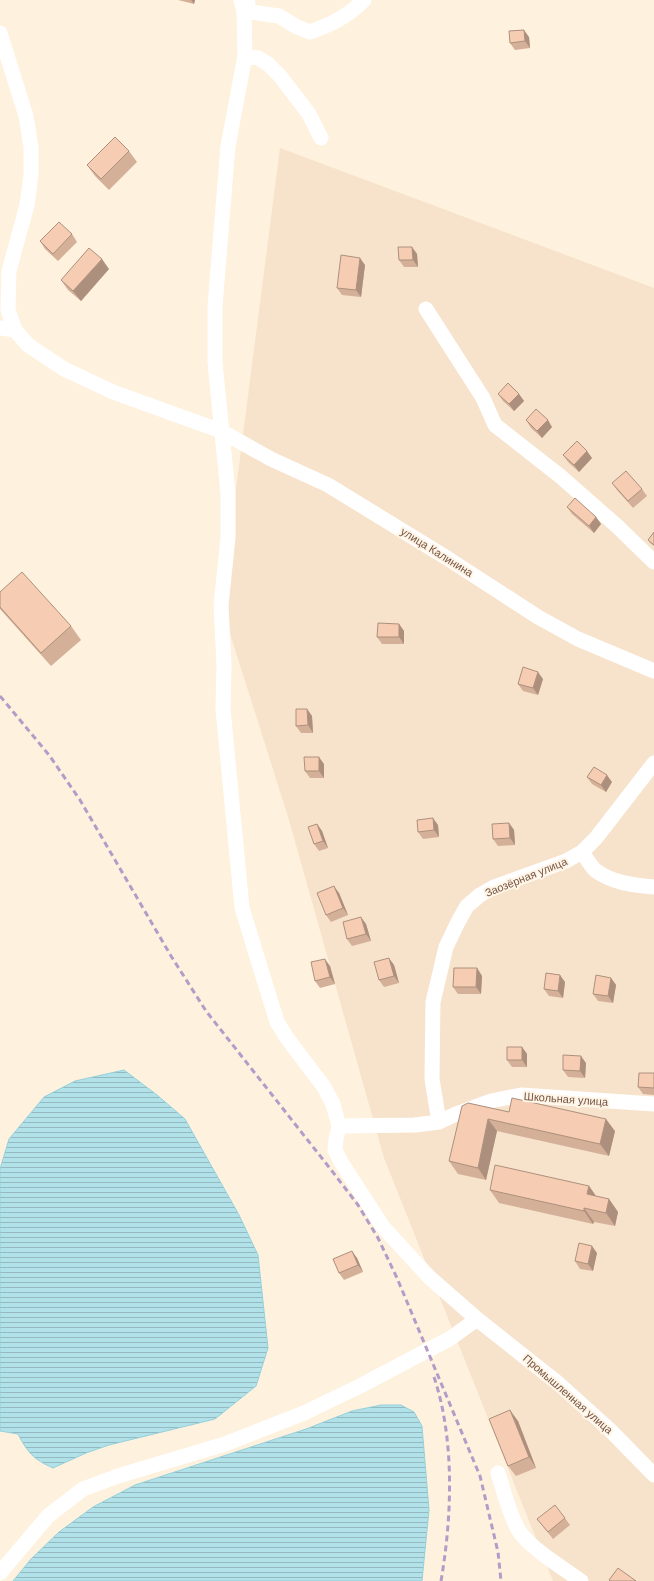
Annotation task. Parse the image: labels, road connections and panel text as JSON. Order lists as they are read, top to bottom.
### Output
{
  "streets": {
    "street": [
      "улица Калинина",
      "Заозёрная улица",
      "Школьная улица",
      "Промышленная улица"
    ]
  },
  "crossings": [
    ["Заозёрная улица", "Школьная улица"],
    ["Школьная улица", "Промышленная улица"]
  ]
}
